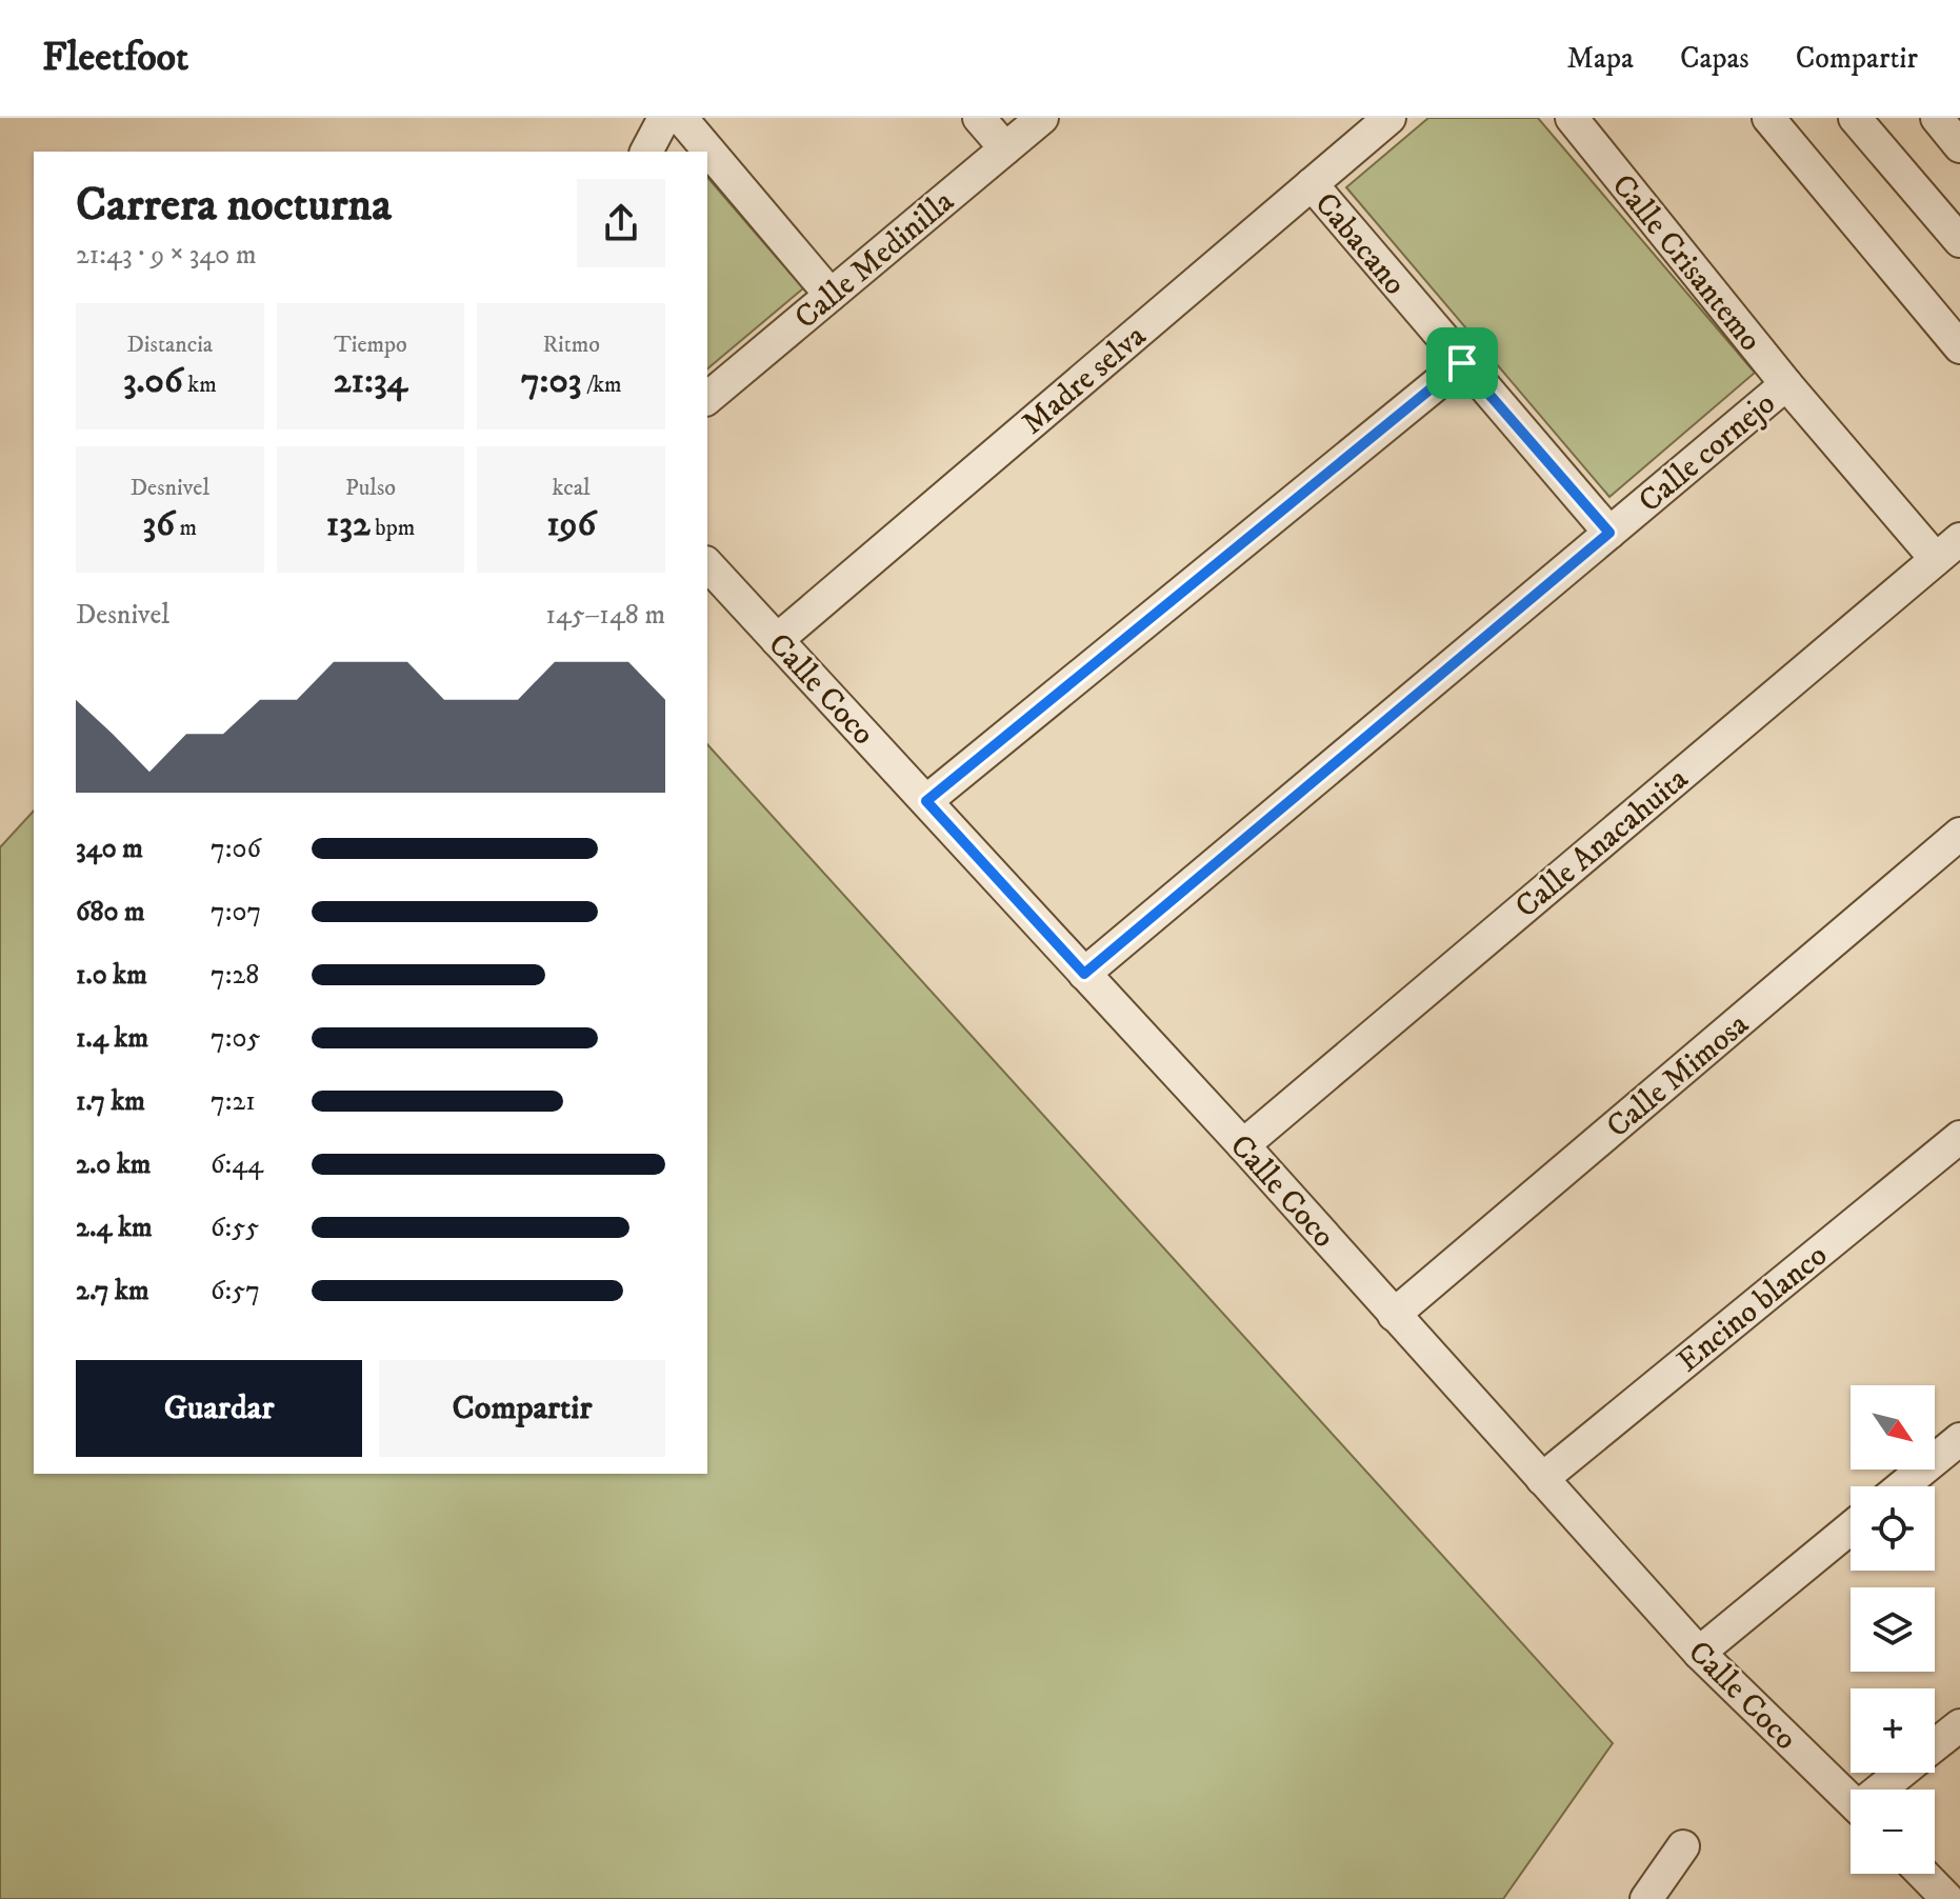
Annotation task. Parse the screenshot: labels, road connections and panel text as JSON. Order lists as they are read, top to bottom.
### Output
{
  "streets": {
    "street": [
      "Cabacano",
      "Calle Medinilla",
      "Calle Crisantemo",
      "Madre selva",
      "Calle cornejo",
      "Calle Coco",
      "Calle Anacahuita",
      "Calle Mimosa",
      "Encino blanco"
    ]
  },
  "crossings": [
    ["Cabacano", "Madre selva"],
    ["Cabacano", "Calle cornejo"],
    ["Calle Crisantemo", "Calle cornejo"],
    ["Calle Crisantemo", "Calle Anacahuita"],
    ["Madre selva", "Calle Coco"],
    ["Calle cornejo", "Calle Coco"],
    ["Calle Coco", "Calle Anacahuita"],
    ["Calle Coco", "Calle Mimosa"],
    ["Calle Coco", "Encino blanco"]
  ],
  "north": "bottom right",
  "page": {
    "header": "Fleetfoot",
    "nav": ["Mapa", "Capas", "Compartir"],
    "heading": ["Carrera nocturna", "21:43 · 9 × 340 m"],
    "stats": [
      ["Distancia", "3.06 km"],
      ["Tiempo", "21:34"],
      ["Ritmo", "7:03 /km"],
      ["Desnivel", "36 m"],
      ["Pulso", "132 bpm"],
      ["kcal", "196"]
    ],
    "chart": ["Desnivel", "145–148 m"],
    "list": [
      {
        "name": "340 m",
        "note": "7:06"
      },
      {
        "name": "680 m",
        "note": "7:07"
      },
      {
        "name": "1.0 km",
        "note": "7:28"
      },
      {
        "name": "1.4 km",
        "note": "7:05"
      },
      {
        "name": "1.7 km",
        "note": "7:21"
      },
      {
        "name": "2.0 km",
        "note": "6:44"
      },
      {
        "name": "2.4 km",
        "note": "6:55"
      },
      {
        "name": "2.7 km",
        "note": "6:57"
      }
    ],
    "buttons": ["Guardar", "Compartir"],
    "map_buttons": ["+", "−"]
  }
}
